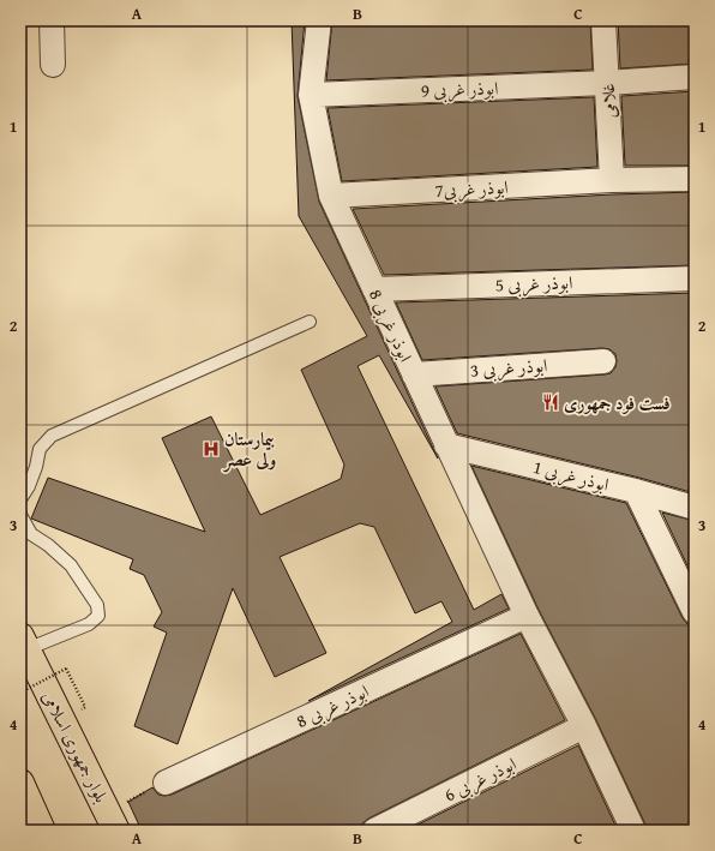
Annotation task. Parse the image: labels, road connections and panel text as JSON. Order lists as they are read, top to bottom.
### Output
{
  "streets": {
    "main road": ["بلوار جمهوری اسلامی"],
    "street": [
      "ابوذر غربی 9",
      "غلامی",
      "ابوذر غربی7",
      "ابوذر غربی 5",
      "ابوذر غربی 8",
      "ابوذر غربی 3",
      "ابوذر غربی 1",
      "ابوذر غربی 6"
    ]
  },
  "crossings": [
    ["ابوذر غربی 9", "غلامی"],
    ["ابوذر غربی 9", "ابوذر غربی 8"],
    ["غلامی", "ابوذر غربی7"],
    ["ابوذر غربی7", "ابوذر غربی 8"],
    ["ابوذر غربی 5", "ابوذر غربی 8"],
    ["ابوذر غربی 8", "ابوذر غربی 3"],
    ["ابوذر غربی 8", "ابوذر غربی 1"],
    ["ابوذر غربی 8", "ابوذر غربی 6"]
  ],
  "places": {
    "restaurant": ["فست فود جمهوری"],
    "hospital": ["بیمارستان ولی عصر"]
  },
  "grid": {
    "columns": ["A", "B", "C"],
    "rows": [
      "1",
      "2",
      "3",
      "4"
    ]
  }
}
